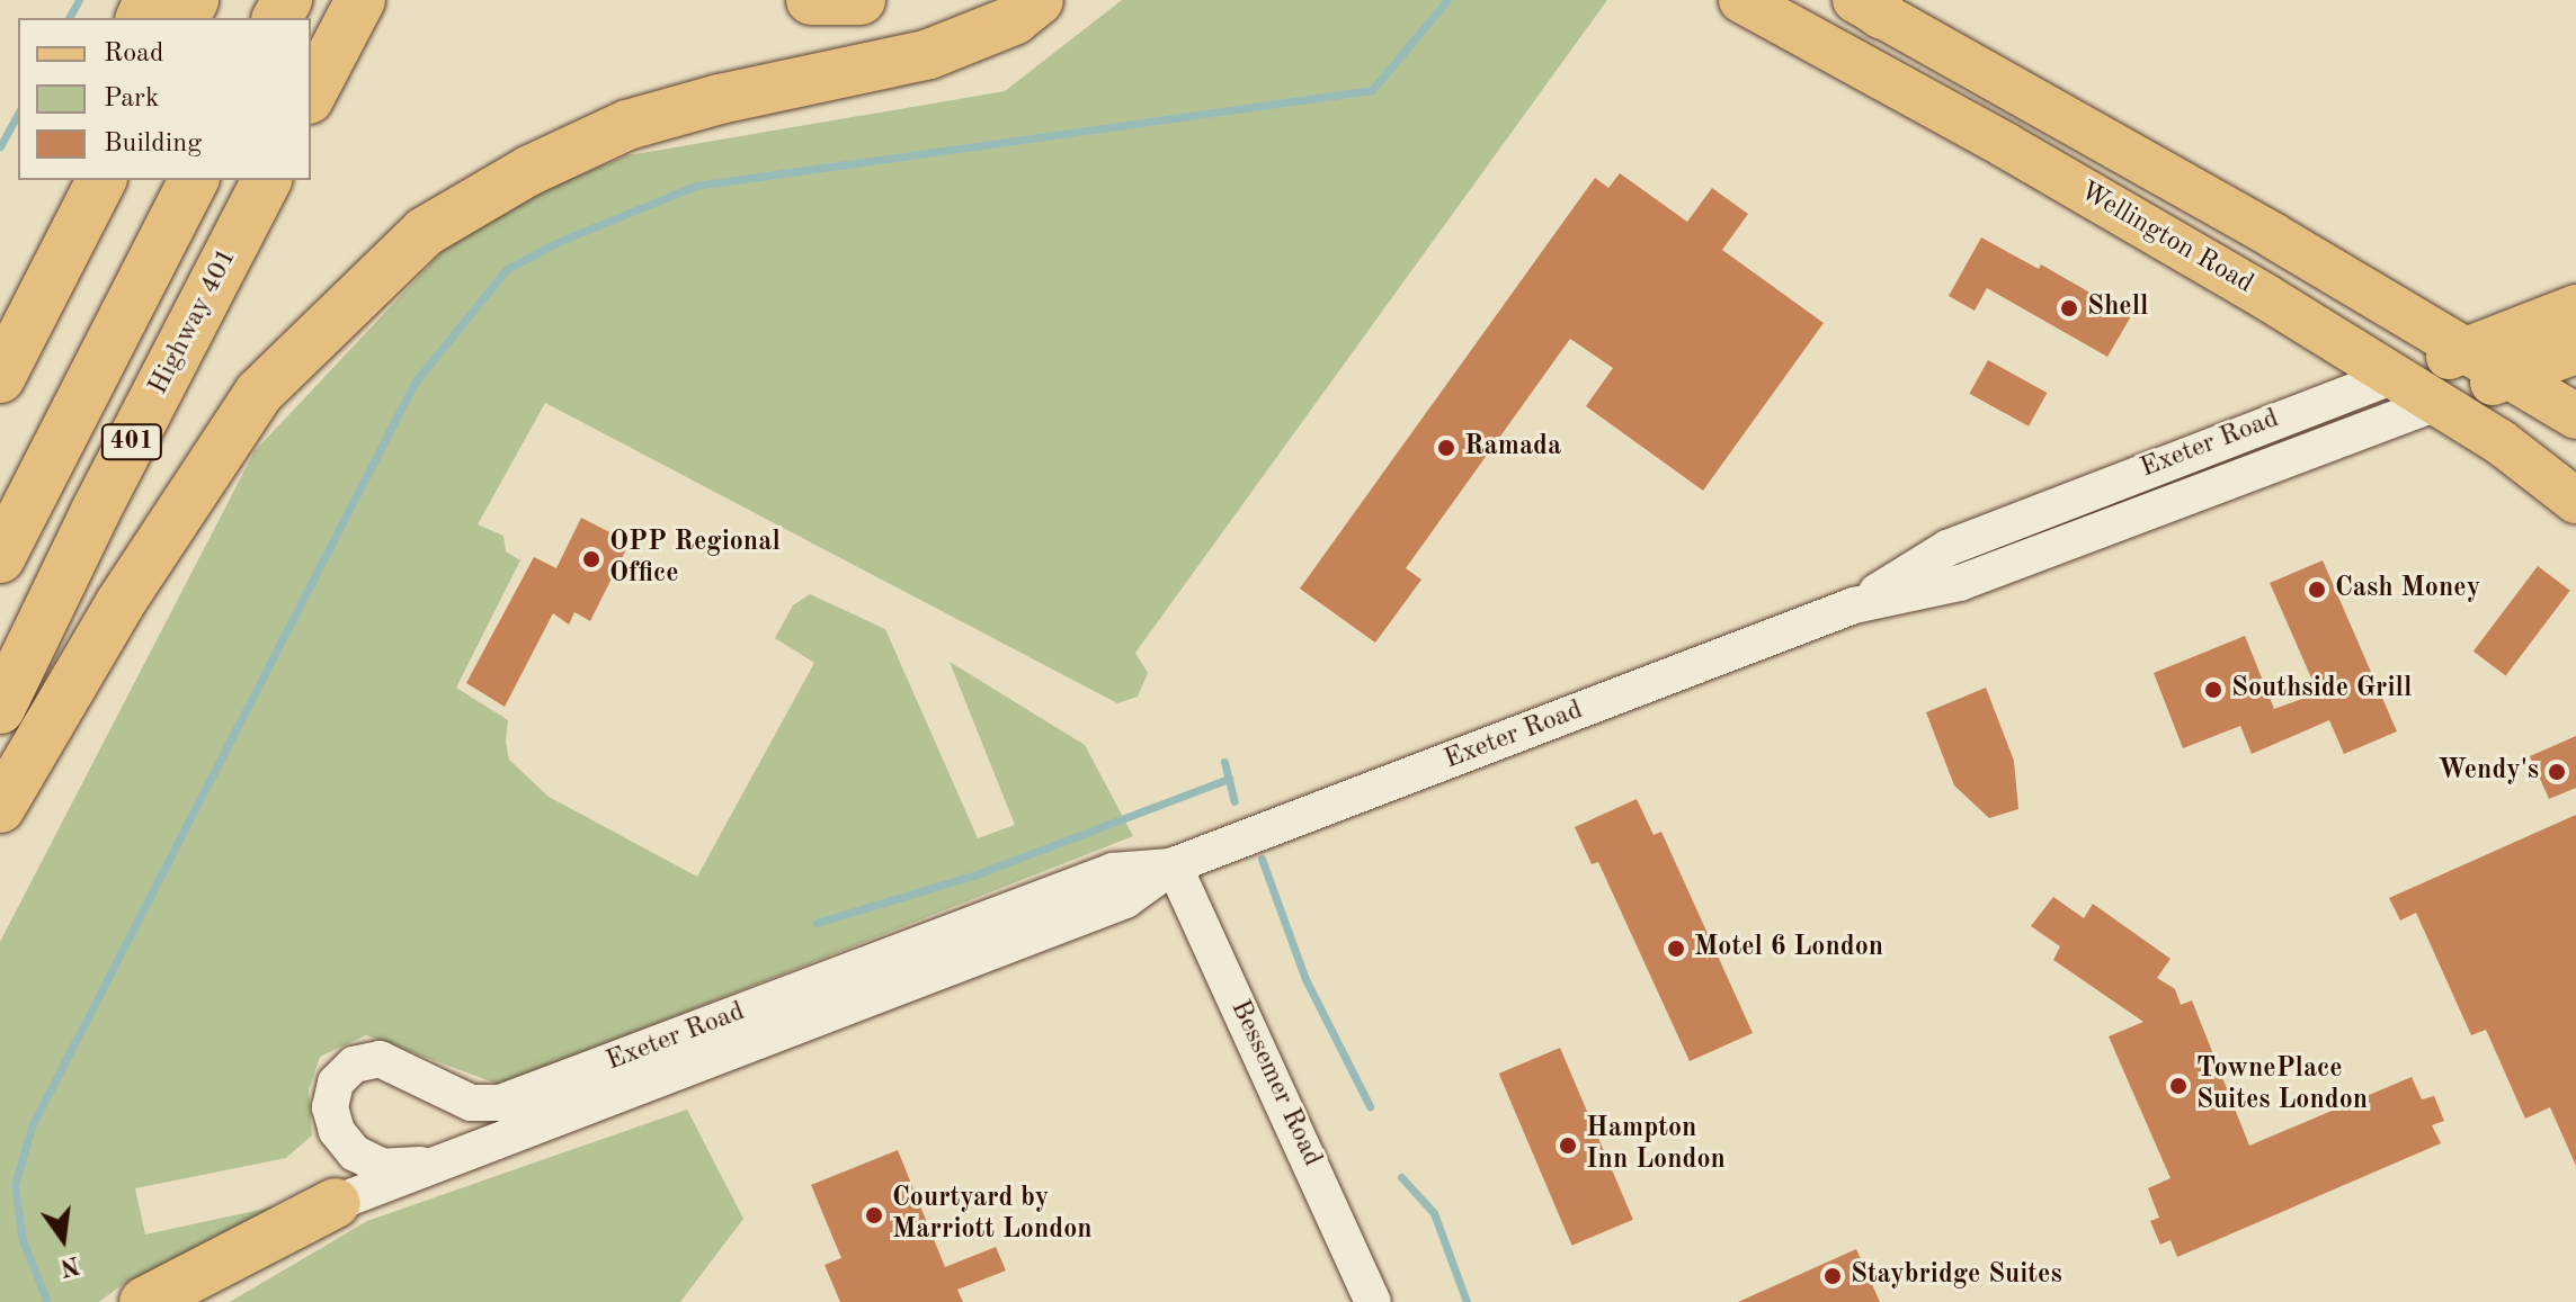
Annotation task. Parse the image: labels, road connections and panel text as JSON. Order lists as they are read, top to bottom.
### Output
{
  "streets": {
    "highway": ["Highway 401", "401"],
    "main road": ["Wellington Road", "Exeter Road"],
    "street": ["Bessemer Road"]
  },
  "crossings": [
    ["Wellington Road", "Exeter Road"],
    ["Exeter Road", "Bessemer Road"]
  ],
  "places": [
    "Shell",
    "Ramada",
    "OPP Regional Office",
    "Cash Money",
    "Southside Grill",
    "Wendy's",
    "Motel 6 London",
    "TownePlace Suites London",
    "Hampton Inn London",
    "Courtyard by Marriott London",
    "Staybridge Suites"
  ],
  "legend": ["Road", "Park", "Building"],
  "north": "bottom"
}
